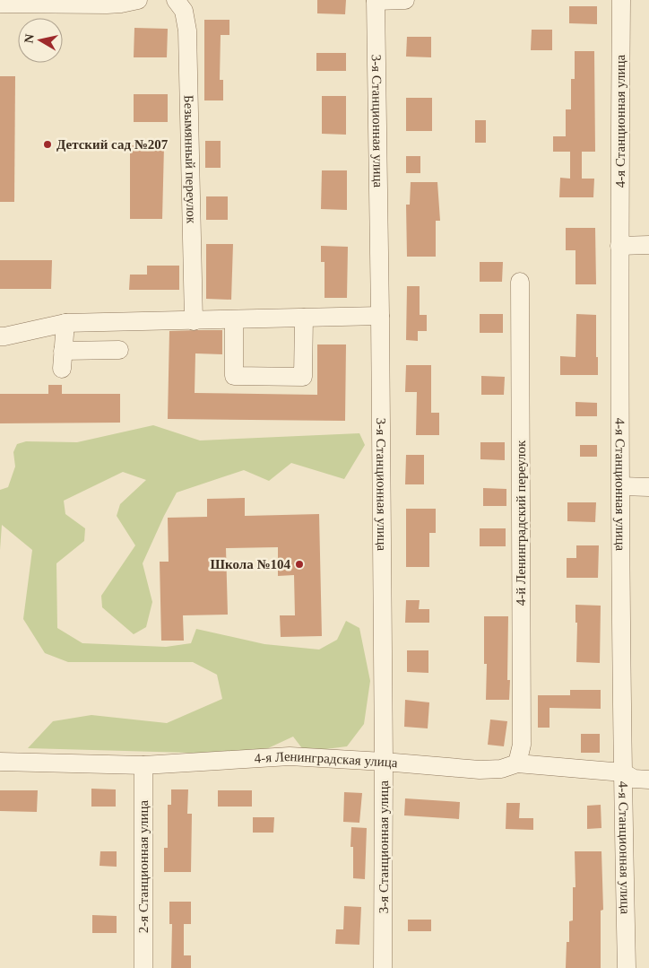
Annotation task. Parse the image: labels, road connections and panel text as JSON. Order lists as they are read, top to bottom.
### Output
{
  "streets": {
    "street": [
      "3-я Станционная улица",
      "4-я Станционная улица",
      "Безымянный переулок",
      "4-й Ленинградский переулок",
      "4-я Ленинградская улица",
      "2-я Станционная улица"
    ]
  },
  "crossings": [
    ["3-я Станционная улица", "4-я Ленинградская улица"],
    ["4-я Станционная улица", "4-я Ленинградская улица"],
    ["4-й Ленинградский переулок", "4-я Ленинградская улица"],
    ["4-я Ленинградская улица", "2-я Станционная улица"]
  ],
  "places": ["Детский сад №207", "Школа №104"],
  "north": "left"
}
